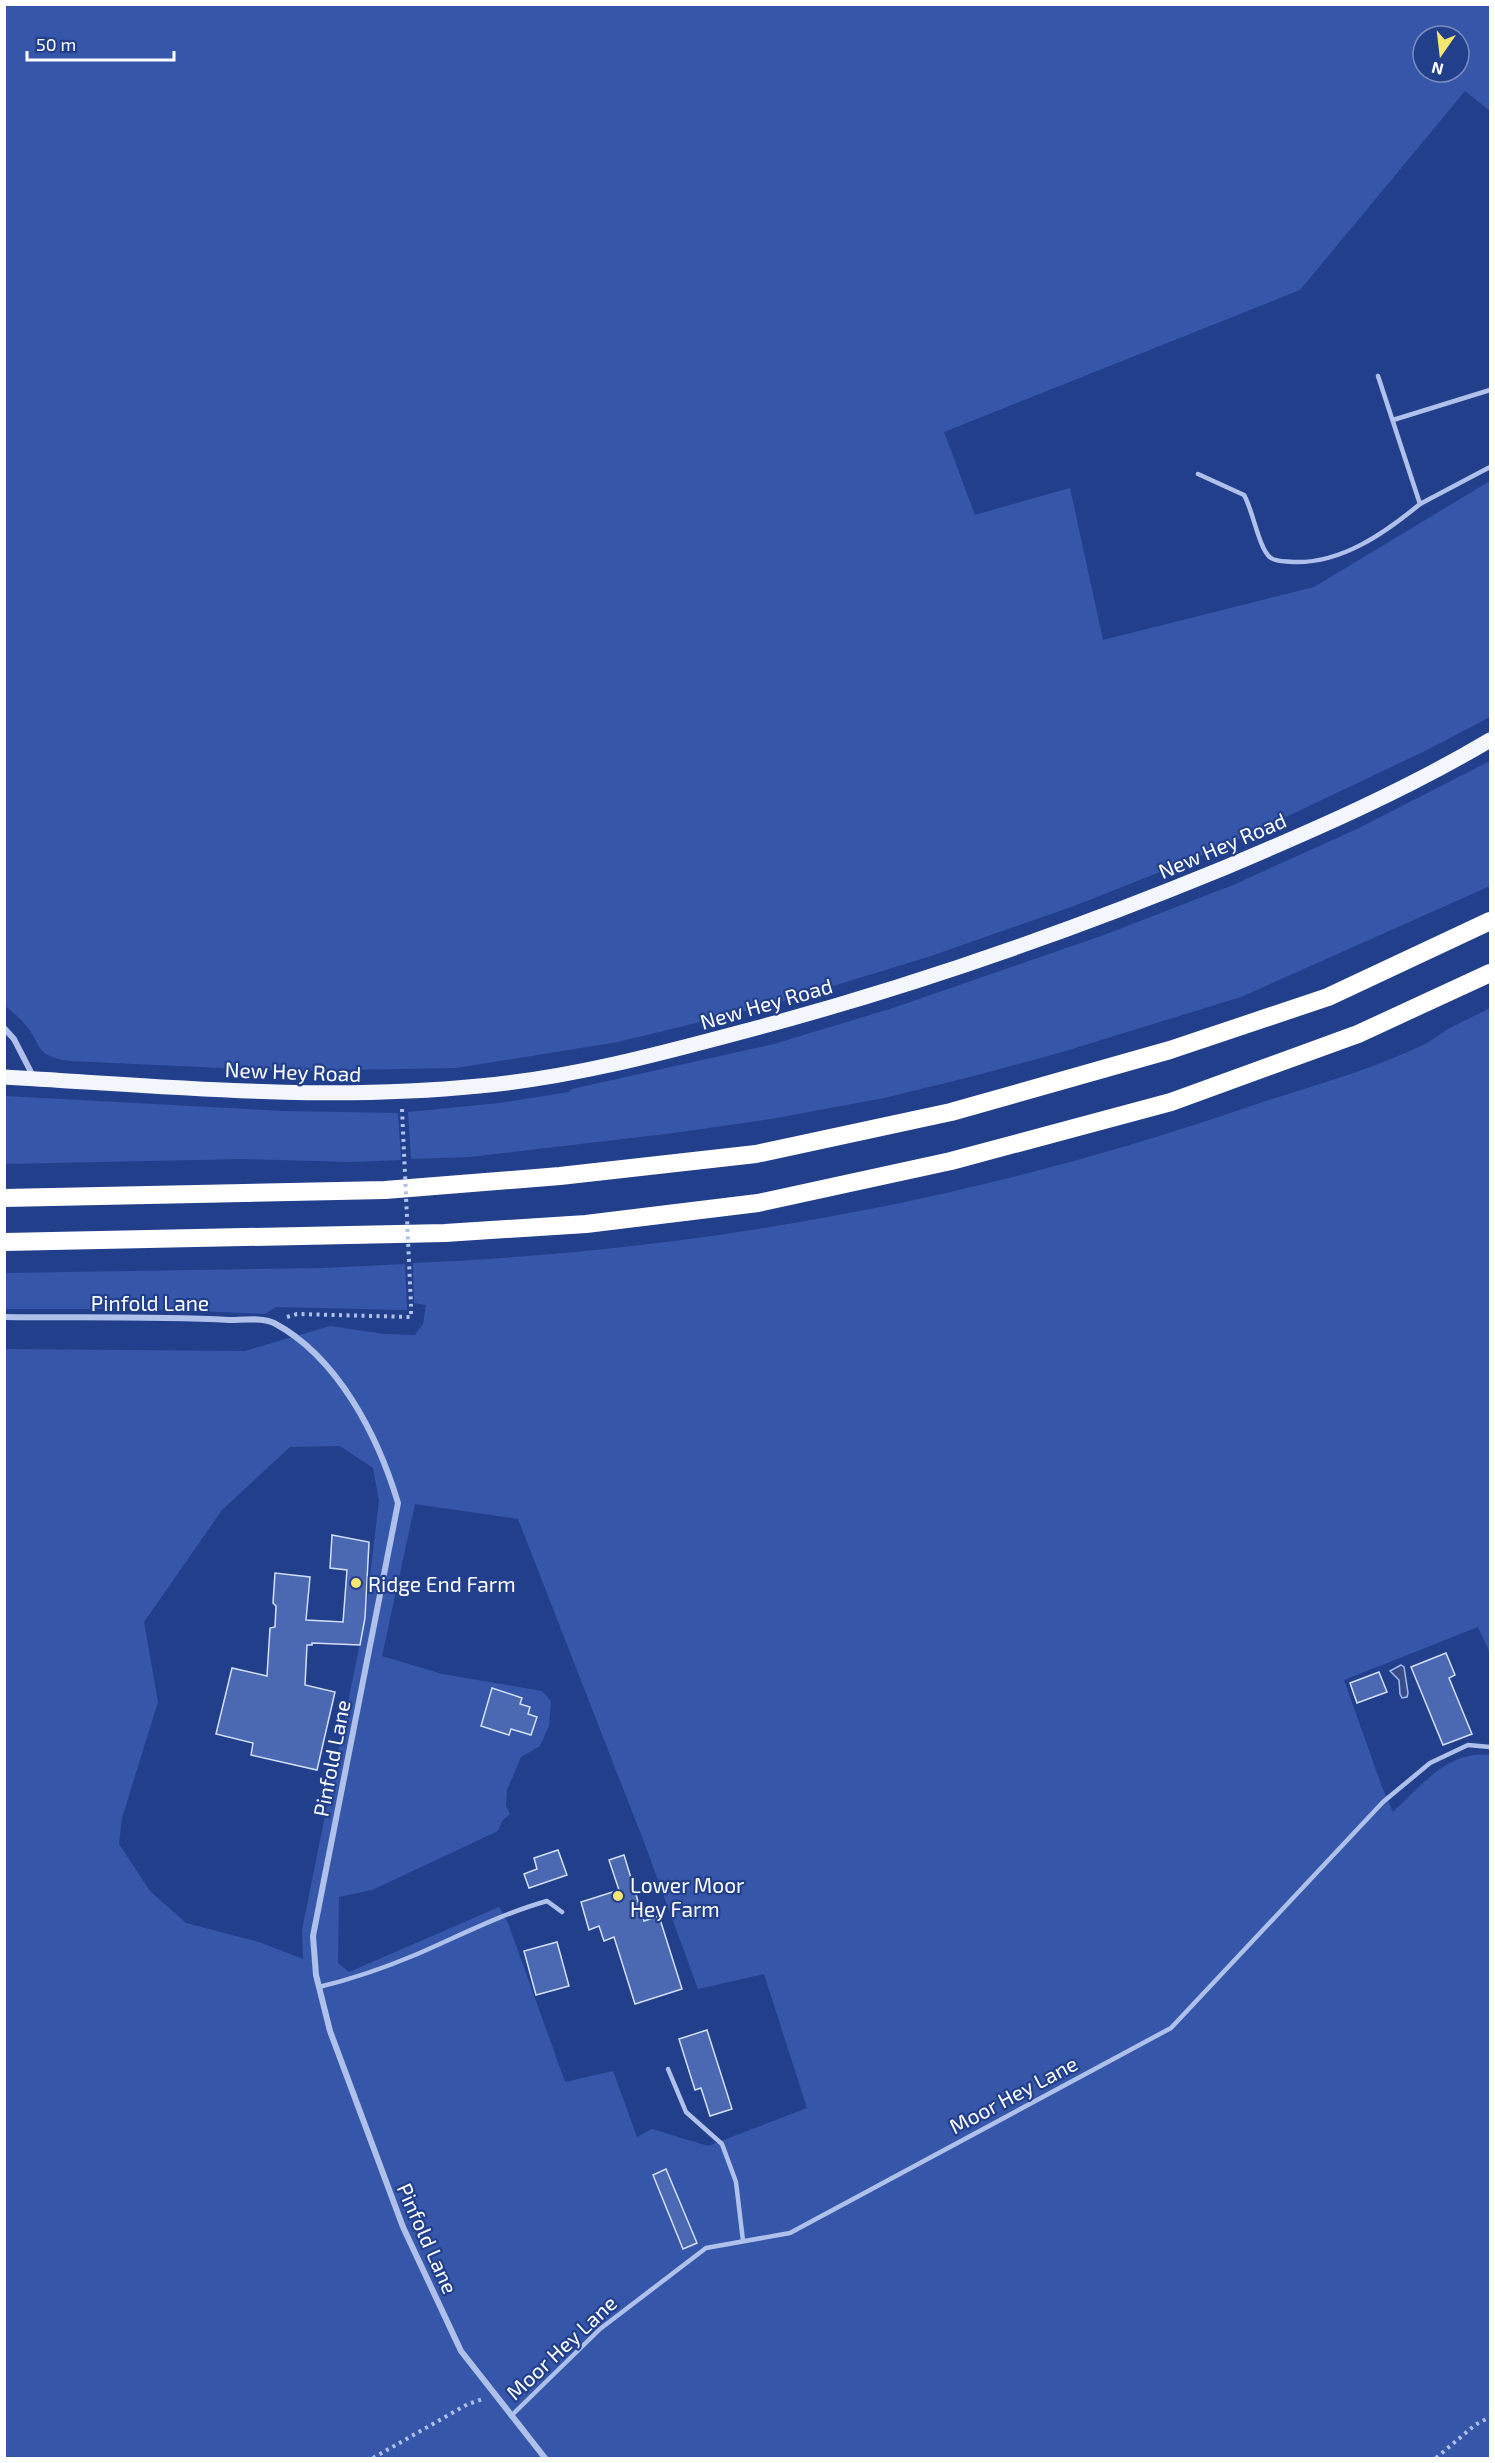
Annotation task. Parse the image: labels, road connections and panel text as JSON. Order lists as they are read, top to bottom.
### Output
{
  "streets": {
    "main road": ["New Hey Road"],
    "street": ["Pinfold Lane"],
    "lane": ["Moor Hey Lane"]
  },
  "crossings": [
    ["Pinfold Lane", "Moor Hey Lane"]
  ],
  "places": ["Ridge End Farm", "Lower Moor Hey Farm"],
  "scale_bar": "50 m",
  "north": "bottom"
}
